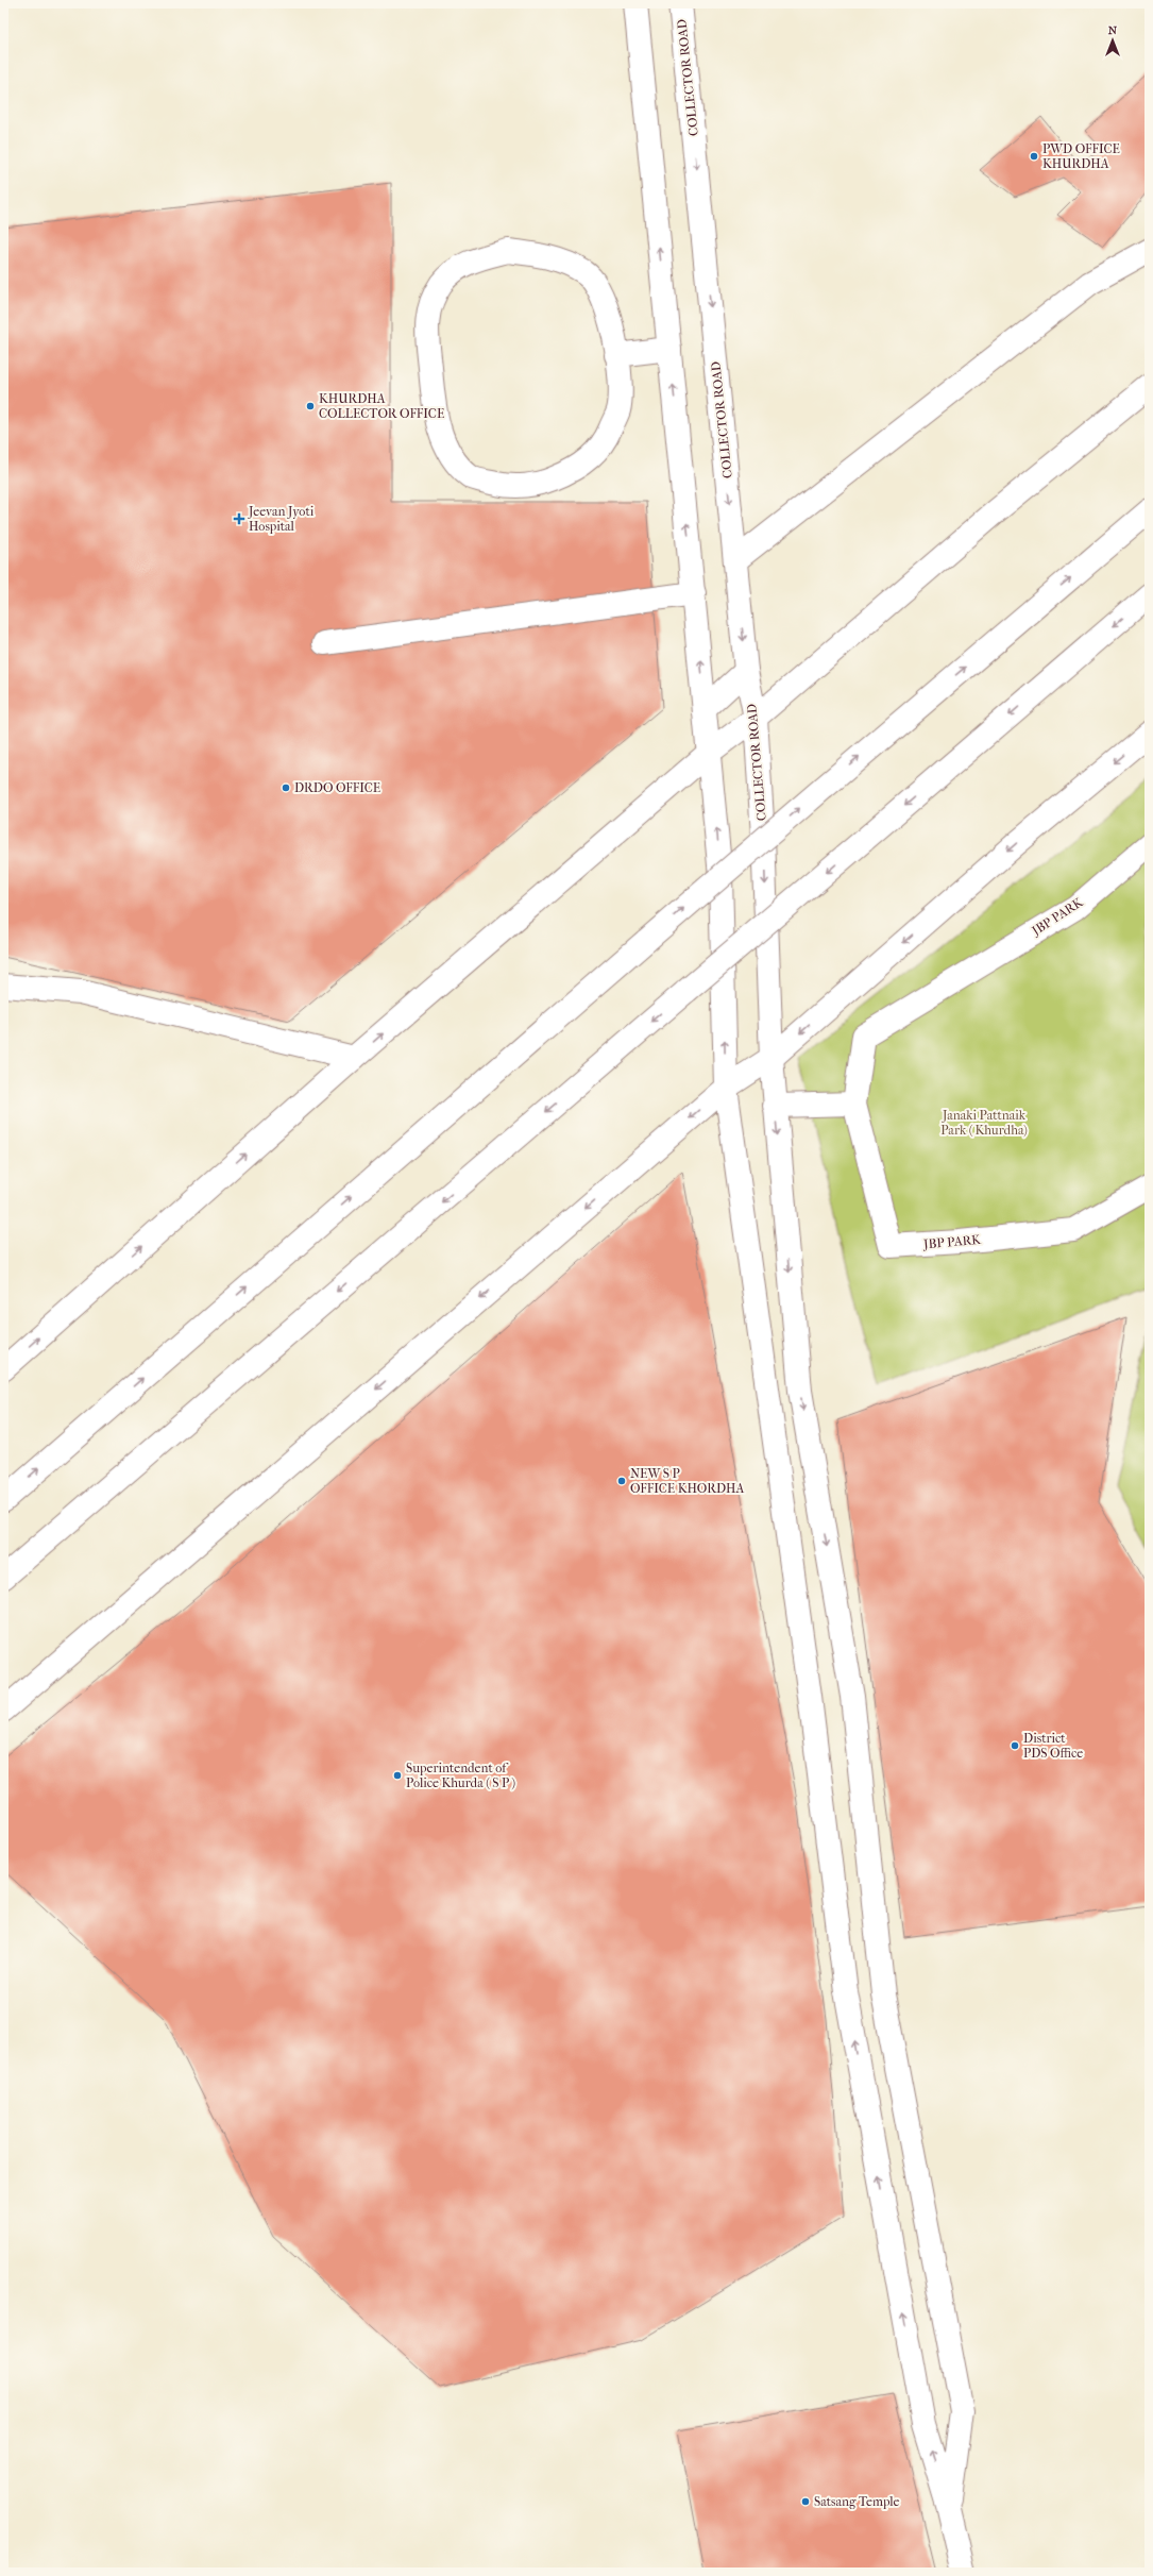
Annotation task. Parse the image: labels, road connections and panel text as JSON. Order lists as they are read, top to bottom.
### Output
{
  "streets": {
    "main road": ["COLLECTOR ROAD", "JBP PARK"]
  },
  "parks": ["Janaki Pattnaik Park ( Khurdha)"],
  "places": {
    "other": [
      "PWD OFFICE KHURDHA",
      "KHURDHA COLLECTOR OFFICE",
      "DRDO OFFICE",
      "NEW S P OFFICE KHORDHA",
      "District PDS Office",
      "Superintendent of Police Khurda ( S P )",
      "Satsang Temple"
    ],
    "health": ["Jeevan Jyoti Hospital"]
  },
  "north": "top"
}
